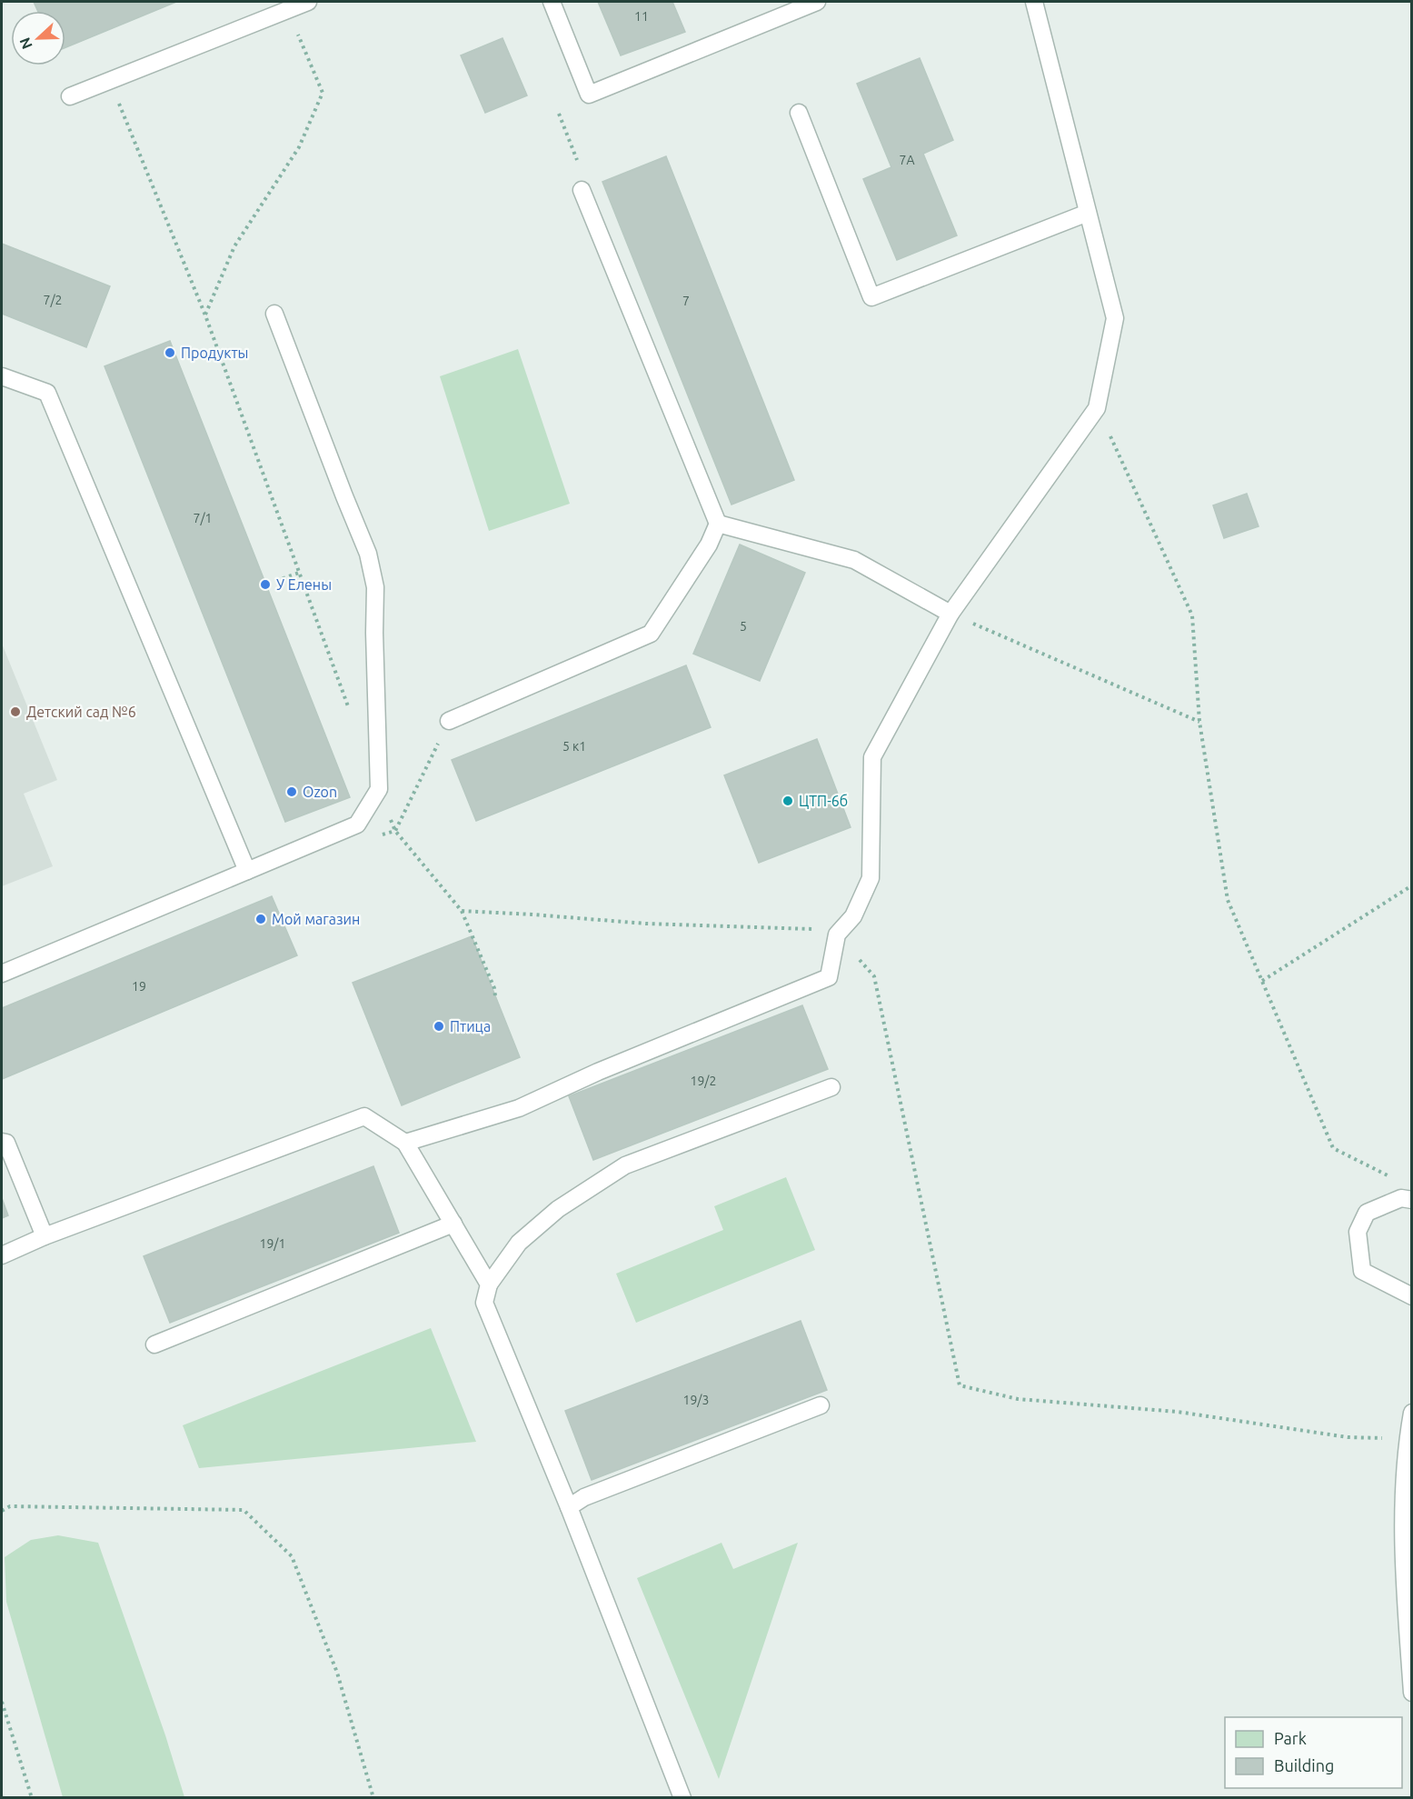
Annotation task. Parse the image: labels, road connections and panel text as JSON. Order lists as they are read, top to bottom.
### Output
{
  "places": [
    "Продукты",
    "У Елены",
    "Детский сад №6",
    "Ozon",
    "ЦТП-6б",
    "Мой магазин",
    "Птица"
  ],
  "house_numbers": [
    "11",
    "7А",
    "7/2",
    "7",
    "7/1",
    "5",
    "5 к1",
    "19",
    "19/2",
    "19/1",
    "19/3"
  ],
  "legend": ["Park", "Building"],
  "north": "left"
}
